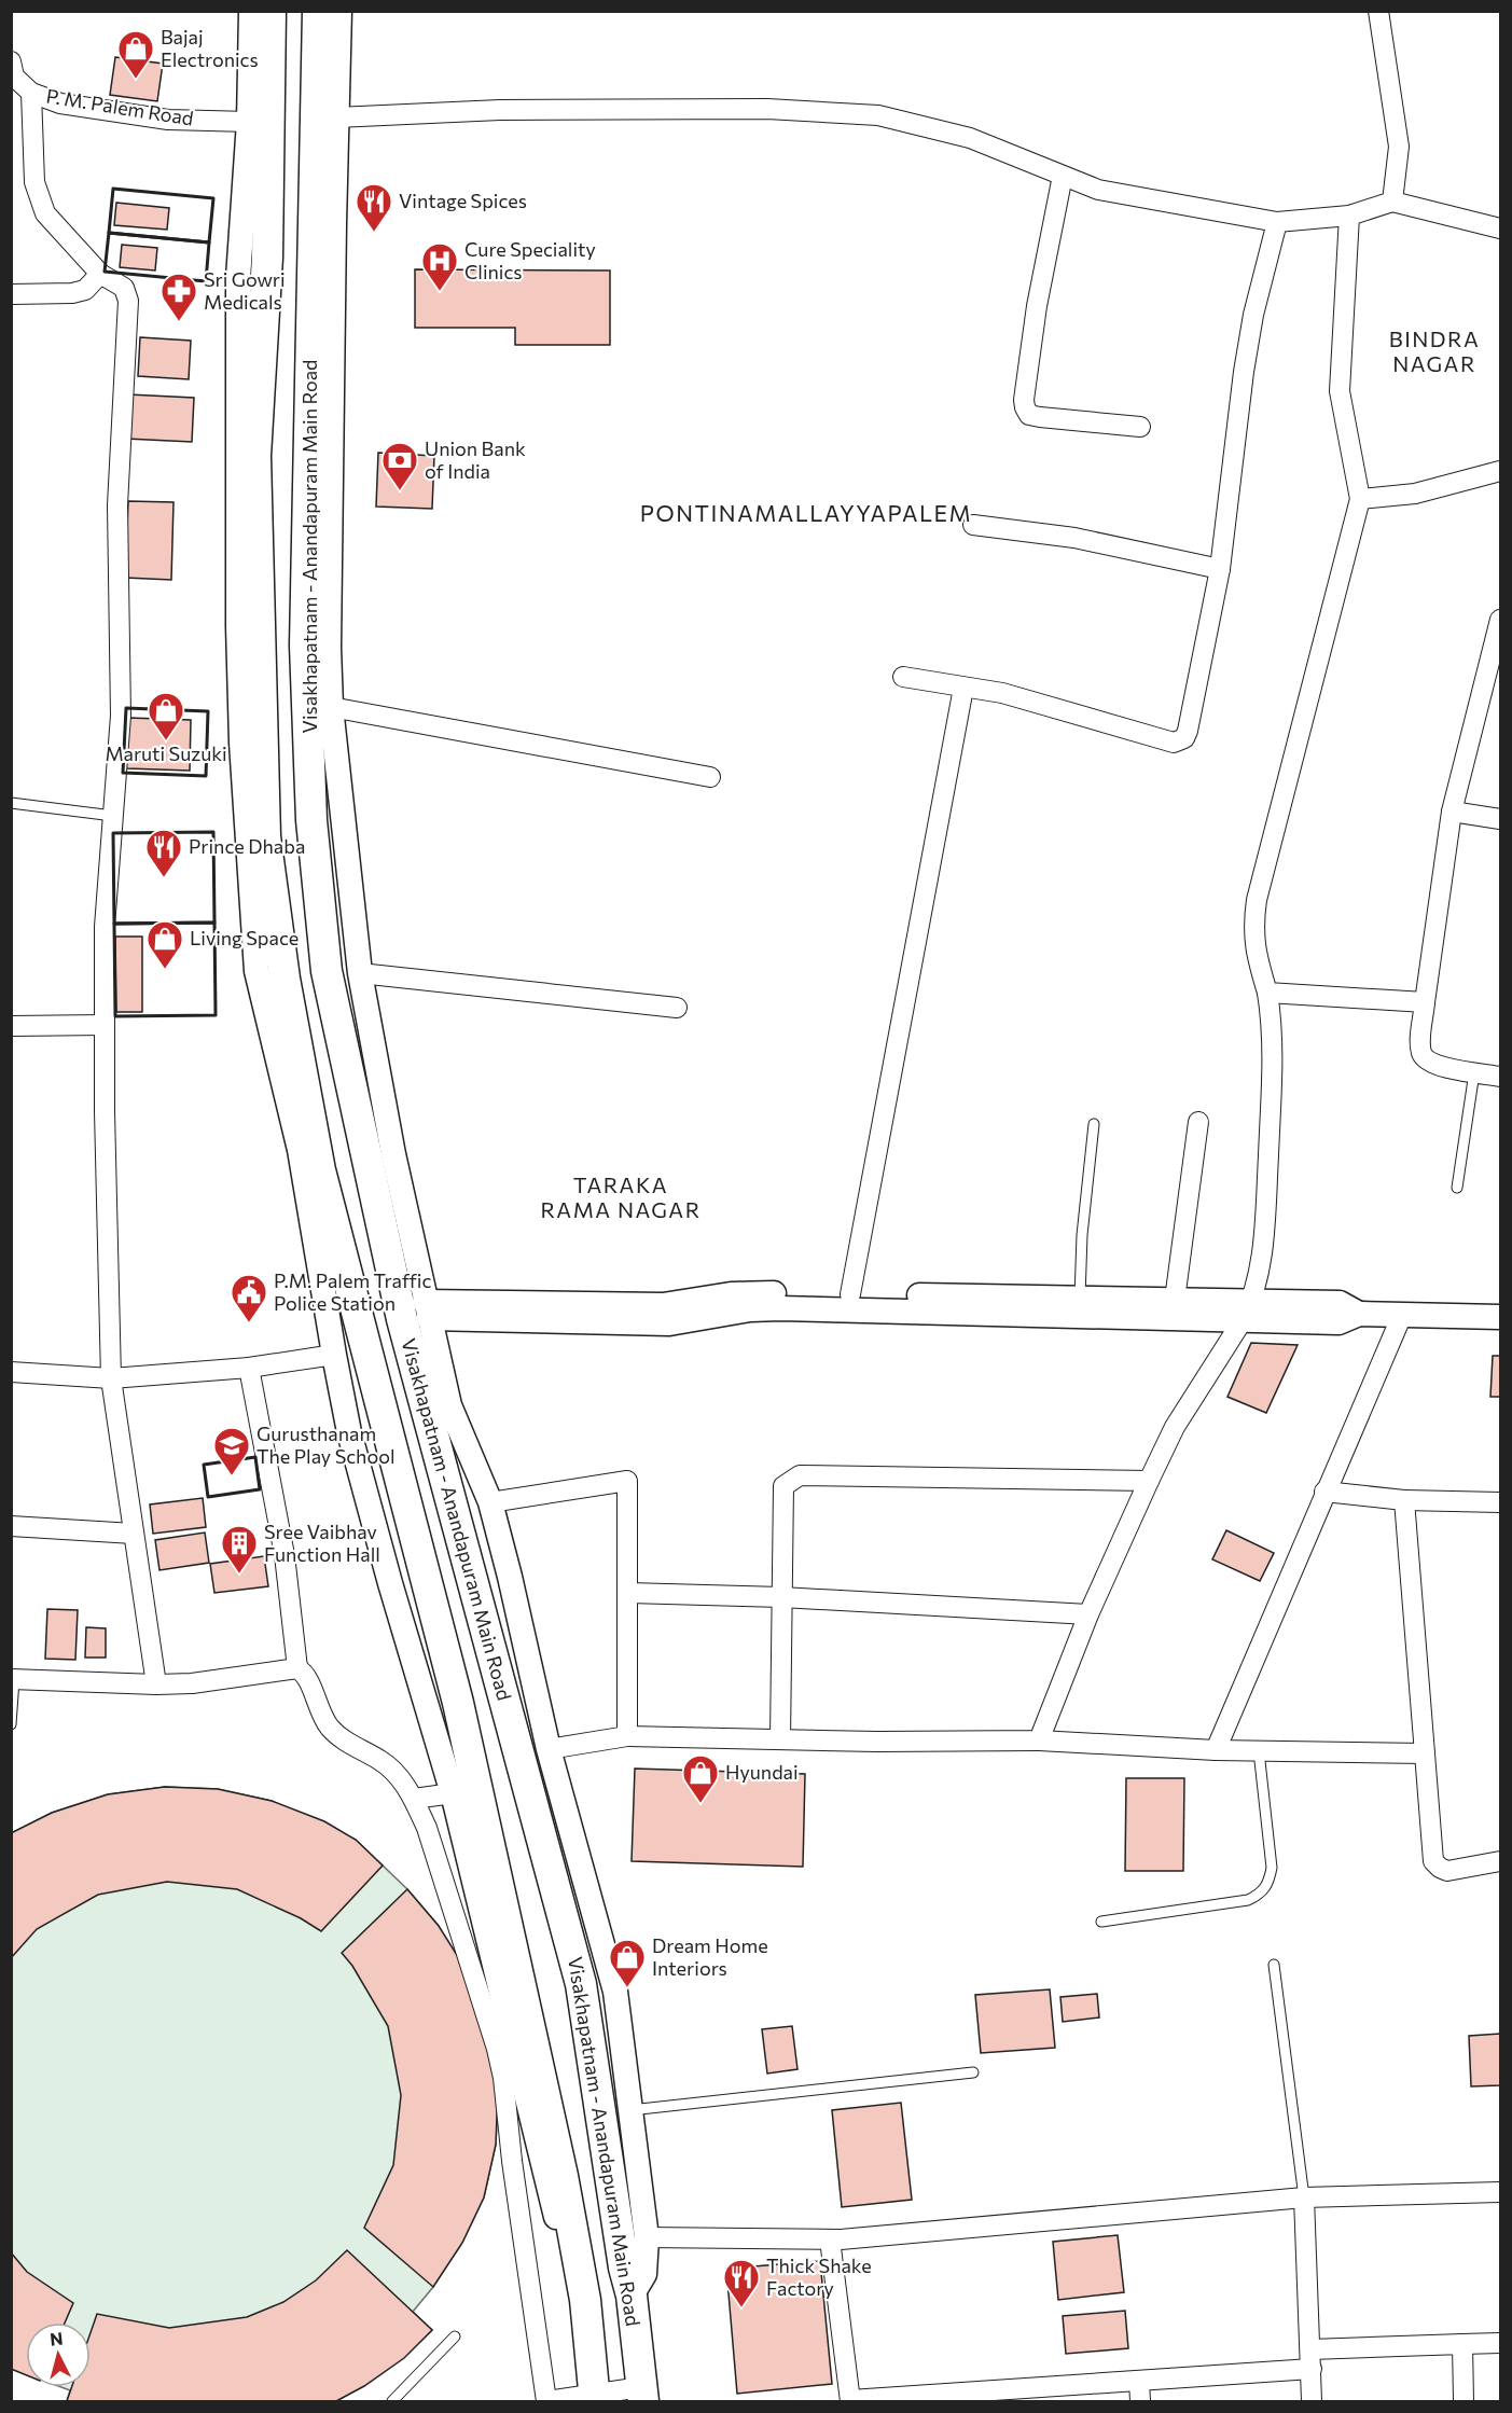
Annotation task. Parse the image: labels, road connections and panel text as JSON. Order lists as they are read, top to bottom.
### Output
{
  "streets": {
    "main road": ["Visakhapatnam - Anandapuram Main Road"],
    "street": ["P. M. Palem Road"]
  },
  "districts": ["BINDRA NAGAR", "PONTINAMALLAYYAPALEM", "TARAKA RAMA NAGAR"],
  "places": {
    "shop": [
      "Bajaj Electronics",
      "Maruti Suzuki",
      "Living Space",
      "Hyundai",
      "Dream Home Interiors"
    ],
    "restaurant": ["Vintage Spices", "Prince Dhaba", "Thick Shake Factory"],
    "hospital": ["Cure Speciality Clinics"],
    "pharmacy": ["Sri Gowri Medicals"],
    "bank": ["Union Bank of India"],
    "public building": ["P.M. Palem Traffic Police Station"],
    "school or university": ["Gurusthanam The Play School"],
    "building": ["Sree Vaibhav Function Hall"]
  },
  "north": "top"
}
